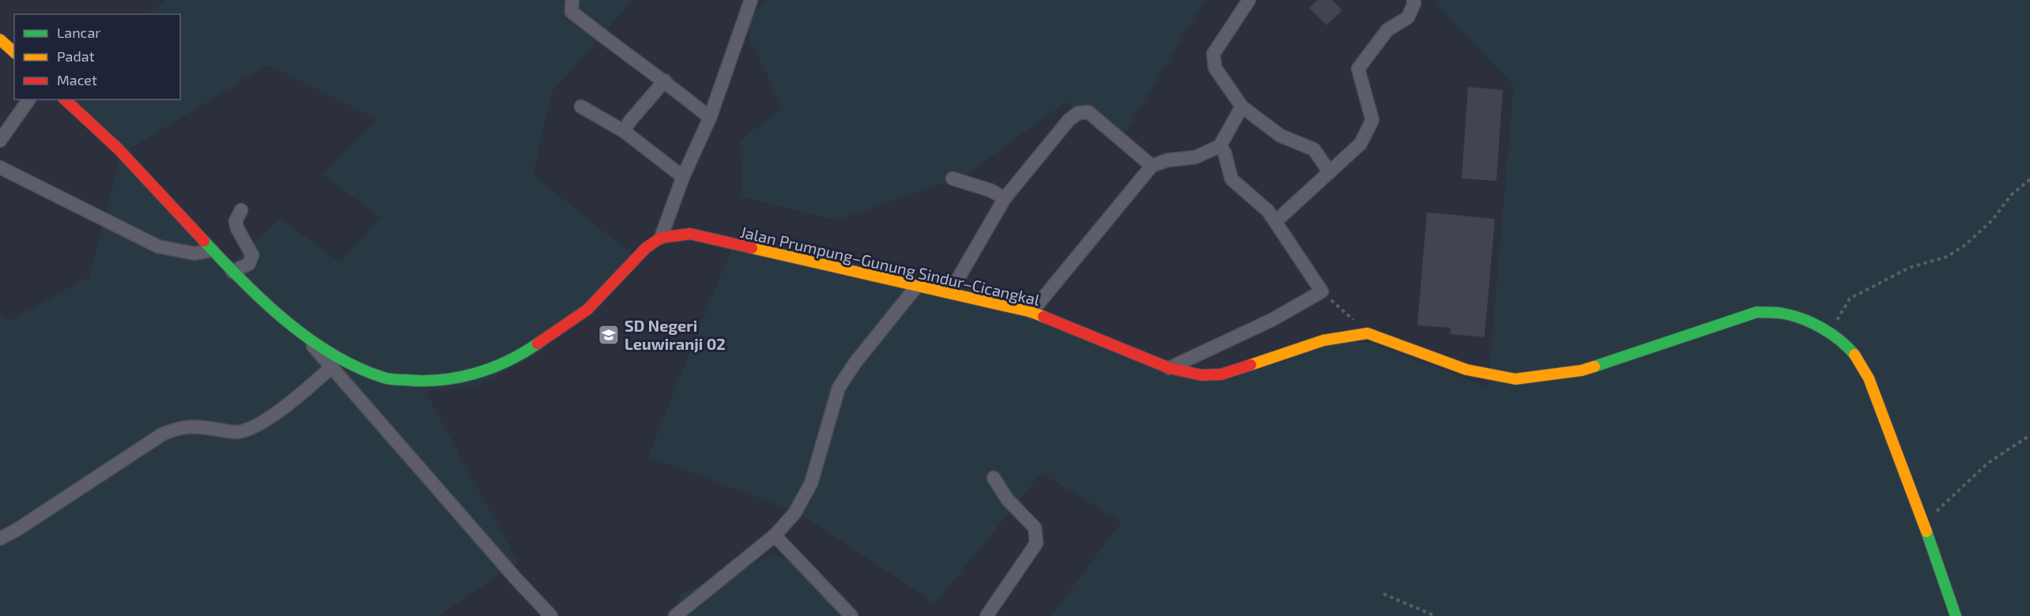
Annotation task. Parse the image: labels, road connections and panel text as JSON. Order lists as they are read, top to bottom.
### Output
{
  "streets": {
    "main road": ["Jalan Prumpung–Gunung Sindur–Cicangkal"]
  },
  "places": {
    "school or university": ["SD Negeri Leuwiranji 02"]
  },
  "legend": ["Lancar", "Padat", "Macet"]
}
